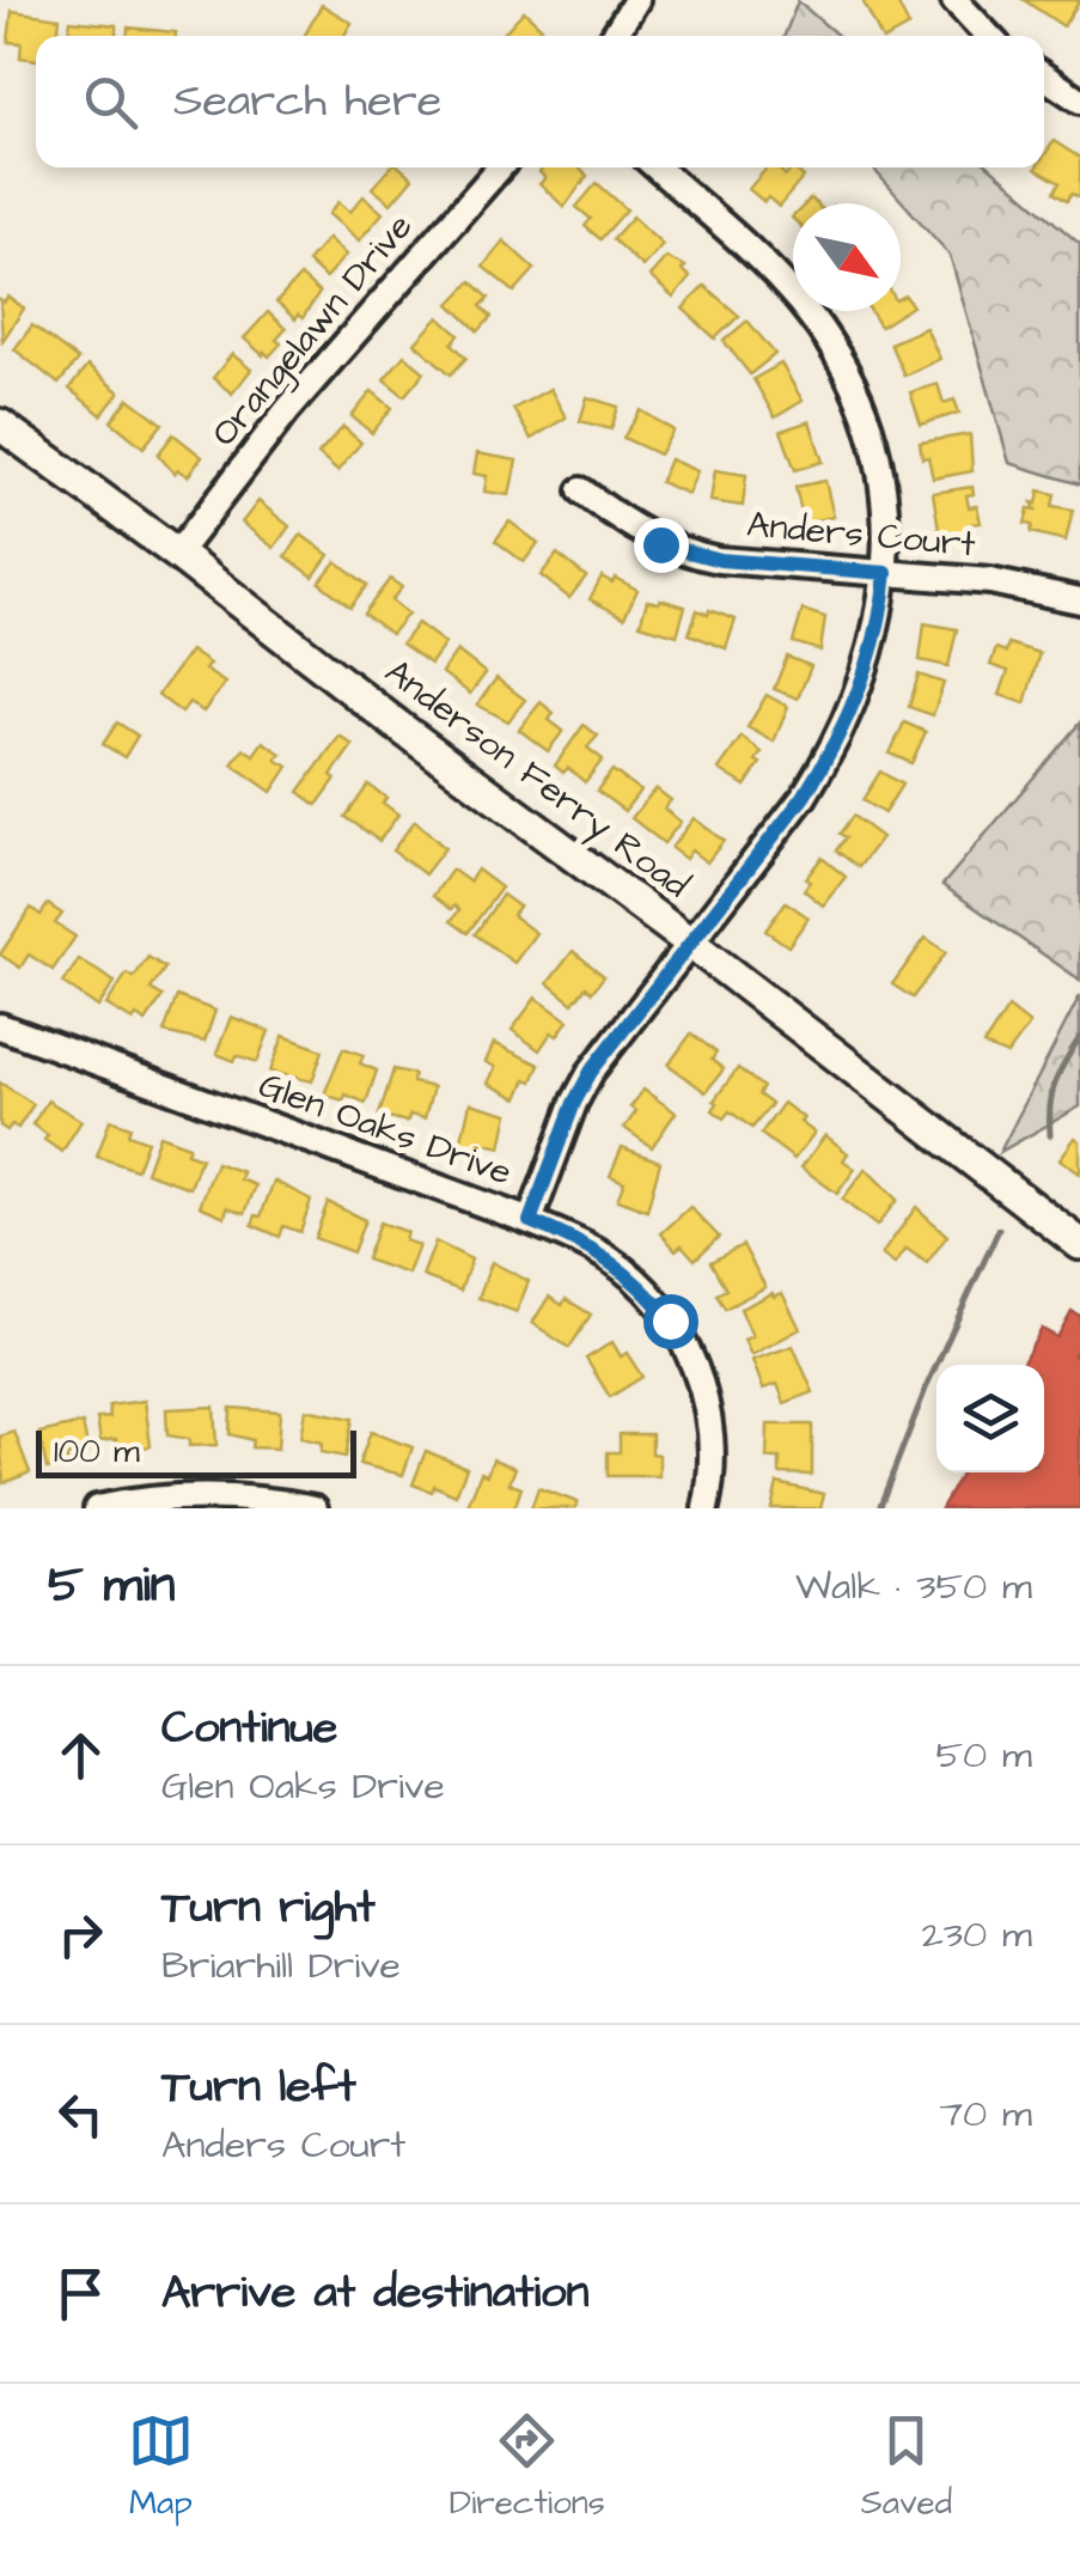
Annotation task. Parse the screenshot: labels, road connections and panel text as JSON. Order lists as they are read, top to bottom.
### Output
{
  "streets": {
    "street": [
      "Orangelawn Drive",
      "Anders Court",
      "Anderson Ferry Road",
      "Glen Oaks Drive"
    ]
  },
  "crossings": [
    ["Orangelawn Drive", "Anderson Ferry Road"]
  ],
  "scale_bar": "100 m",
  "north": "bottom right",
  "page": {
    "search": "Search here",
    "scale": "100 m",
    "heading": ["5 min", "Walk · 350 m"],
    "list": [
      ["Continue", "Glen Oaks Drive", "50 m"],
      ["Turn right", "Briarhill Drive", "230 m"],
      ["Turn left", "Anders Court", "70 m"],
      "Arrive at destination"
    ],
    "nav": ["Map", "Directions", "Saved"]
  }
}
